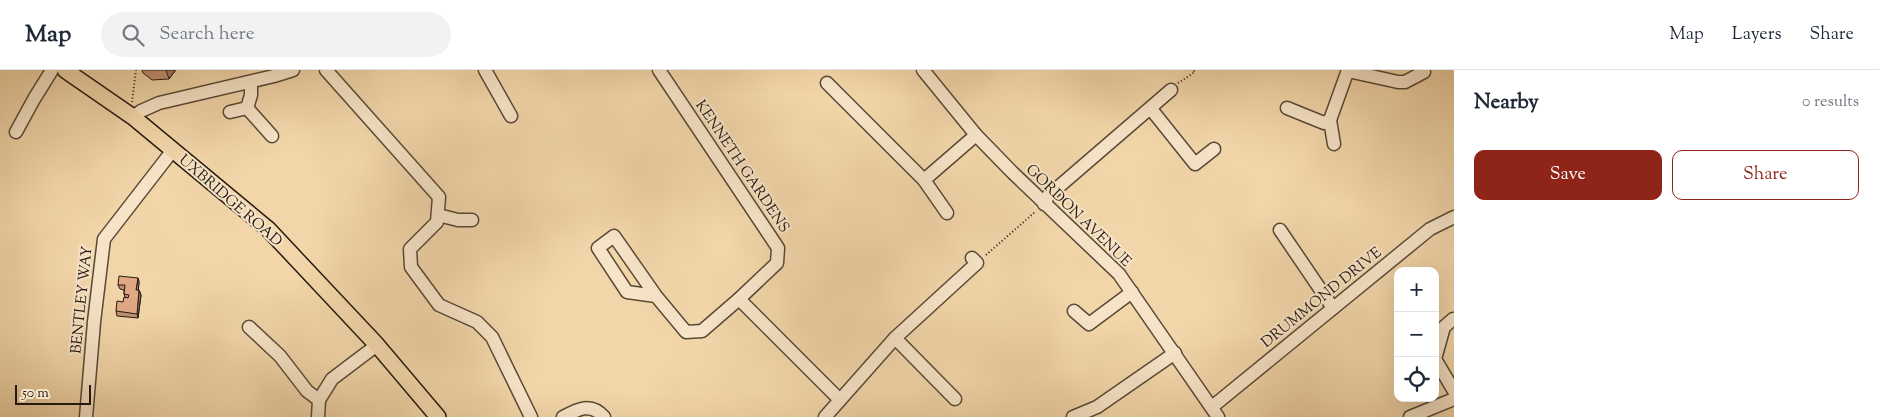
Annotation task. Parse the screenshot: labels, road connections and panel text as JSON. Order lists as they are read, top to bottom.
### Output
{
  "streets": {
    "main road": ["UXBRIDGE ROAD"],
    "street": [
      "KENNETH GARDENS",
      "GORDON AVENUE",
      "DRUMMOND DRIVE",
      "BENTLEY WAY"
    ]
  },
  "crossings": [
    ["UXBRIDGE ROAD", "BENTLEY WAY"],
    ["GORDON AVENUE", "DRUMMOND DRIVE"]
  ],
  "scale_bar": "50 m",
  "page": {
    "header": "Map",
    "search": "Search here",
    "nav": ["Map", "Layers", "Share"],
    "heading": ["Nearby", "0 results"],
    "buttons": ["Save", "Share"],
    "map_buttons": ["+", "−"],
    "scale": "50 m"
  }
}
